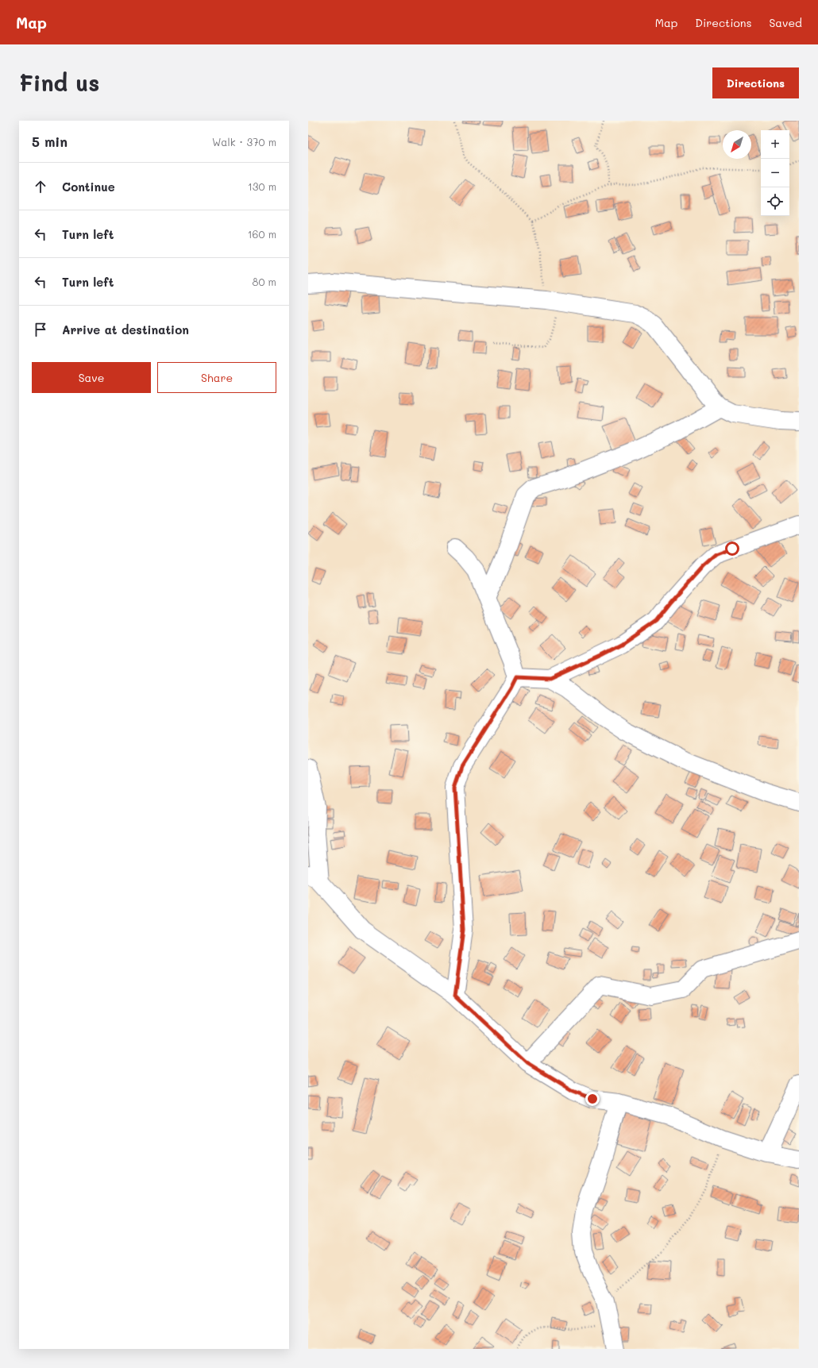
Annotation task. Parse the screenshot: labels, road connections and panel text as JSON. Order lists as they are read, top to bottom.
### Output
{
  "north": "bottom left",
  "page": {
    "header": "Map",
    "nav": ["Map", "Directions", "Saved"],
    "buttons": [
      "Directions",
      ["Save", "Share"]
    ],
    "title": "Find us",
    "heading": ["5 min", "Walk · 370 m"],
    "map_buttons": ["+", "−"],
    "list": [
      ["Continue", "130 m"],
      ["Turn left", "160 m"],
      ["Turn left", "80 m"],
      "Arrive at destination"
    ]
  }
}
